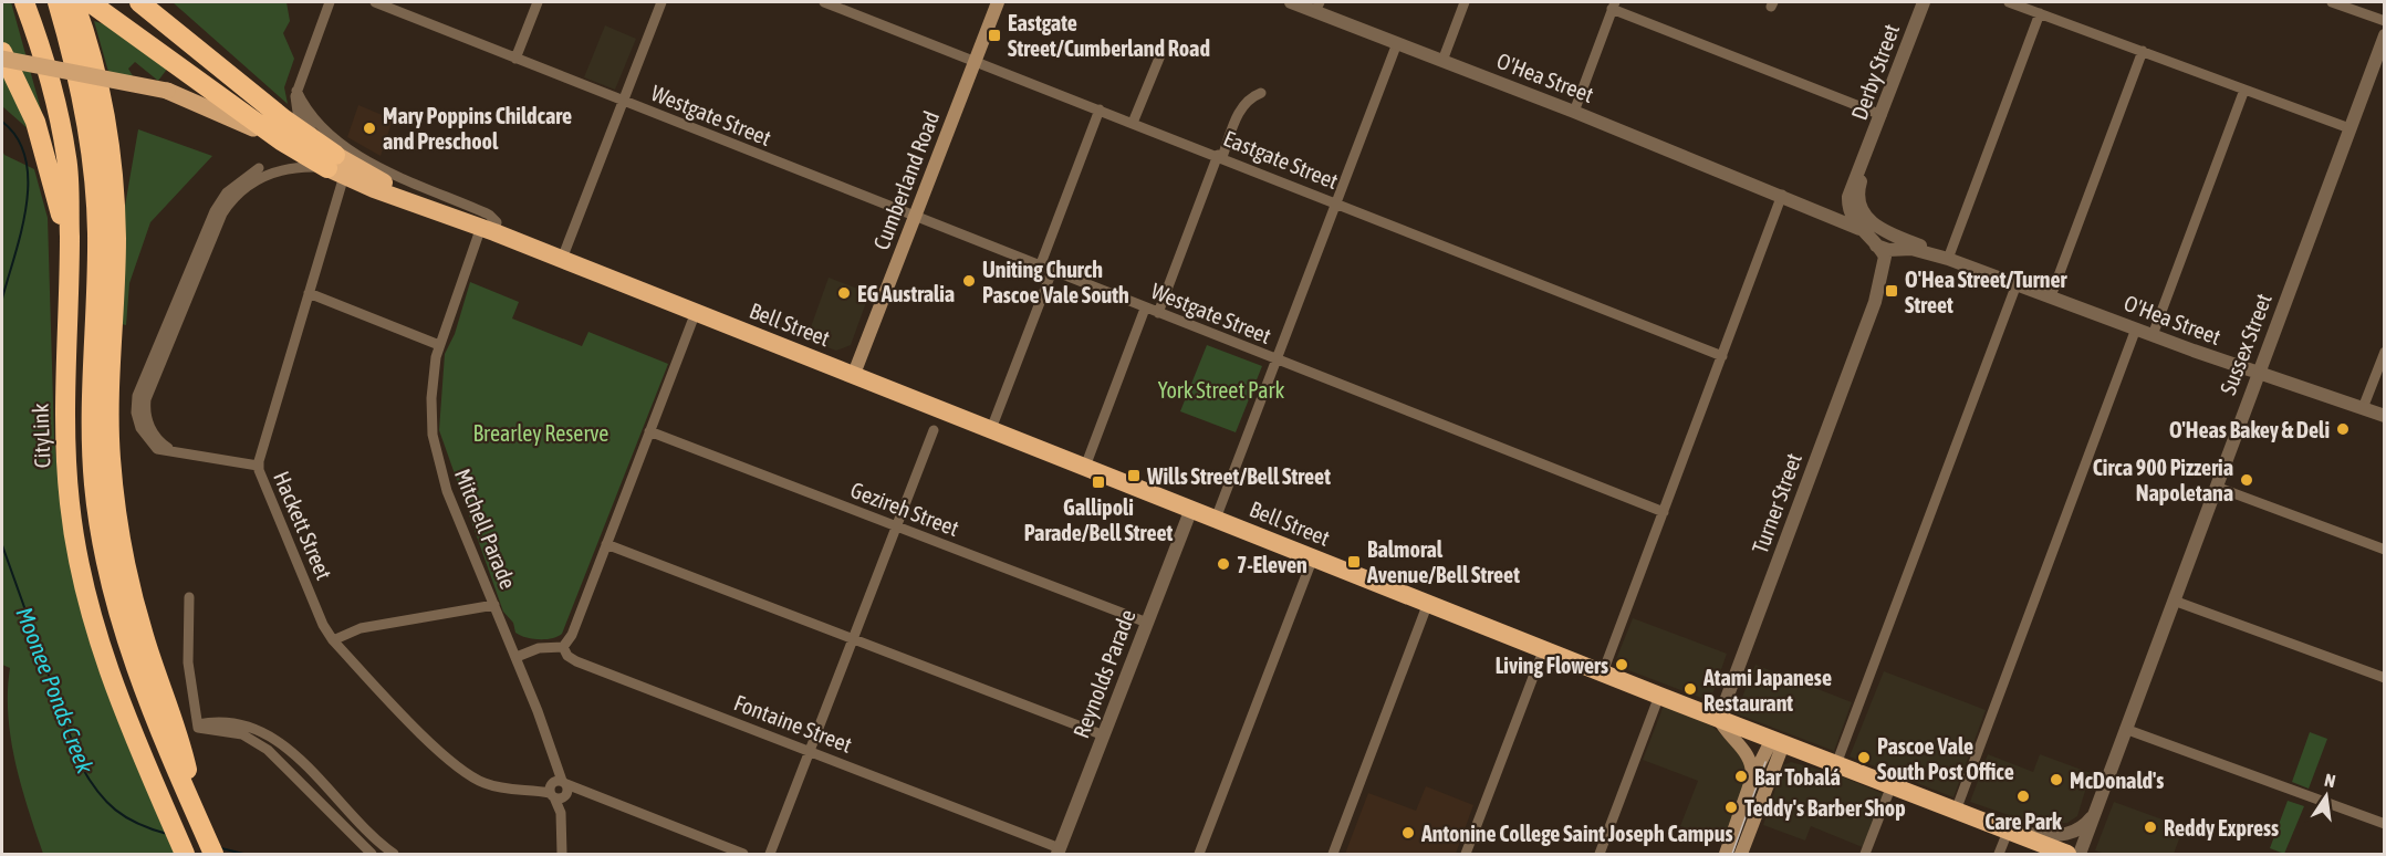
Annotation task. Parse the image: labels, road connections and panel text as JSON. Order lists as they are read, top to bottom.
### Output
{
  "streets": {
    "highway": ["Bell Street", "CityLink"],
    "main road": ["Cumberland Road"],
    "street": [
      "Derby Street",
      "O'Hea Street",
      "Westgate Street",
      "Eastgate Street",
      "Sussex Street",
      "Turner Street",
      "Gezireh Street",
      "Hackett Street",
      "Mitchell Parade",
      "Reynolds Parade",
      "Fontaine Street"
    ]
  },
  "crossings": [
    ["Derby Street", "O'Hea Street"],
    ["O'Hea Street", "Sussex Street"],
    ["O'Hea Street", "Turner Street"],
    ["Westgate Street", "Cumberland Road"],
    ["Eastgate Street", "Cumberland Road"],
    ["Cumberland Road", "Bell Street"],
    ["Bell Street", "Turner Street"],
    ["Bell Street", "Hackett Street"],
    ["Bell Street", "Mitchell Parade"],
    ["Bell Street", "Reynolds Parade"],
    ["Gezireh Street", "Reynolds Parade"],
    ["Hackett Street", "Mitchell Parade"],
    ["Reynolds Parade", "Fontaine Street"]
  ],
  "water": ["Moonee Ponds Creek"],
  "parks": ["York Street Park", "Brearley Reserve"],
  "places": {
    "transit": [
      "Eastgate Street/Cumberland Road",
      "O'Hea Street/Turner Street",
      "Wills Street/Bell Street",
      "Gallipoli Parade/Bell Street",
      "Balmoral Avenue/Bell Street"
    ],
    "other": [
      "Mary Poppins Childcare and Preschool",
      "Uniting Church Pascoe Vale South",
      "EG Australia",
      "O'Heas Bakey & Deli",
      "Circa 900 Pizzeria Napoletana",
      "7-Eleven",
      "Living Flowers",
      "Atami Japanese Restaurant",
      "Pascoe Vale South Post Office",
      "Bar Tobalá",
      "McDonald's",
      "Care Park",
      "Teddy's Barber Shop",
      "Reddy Express",
      "Antonine College Saint Joseph Campus"
    ]
  },
  "north": "top"
}
